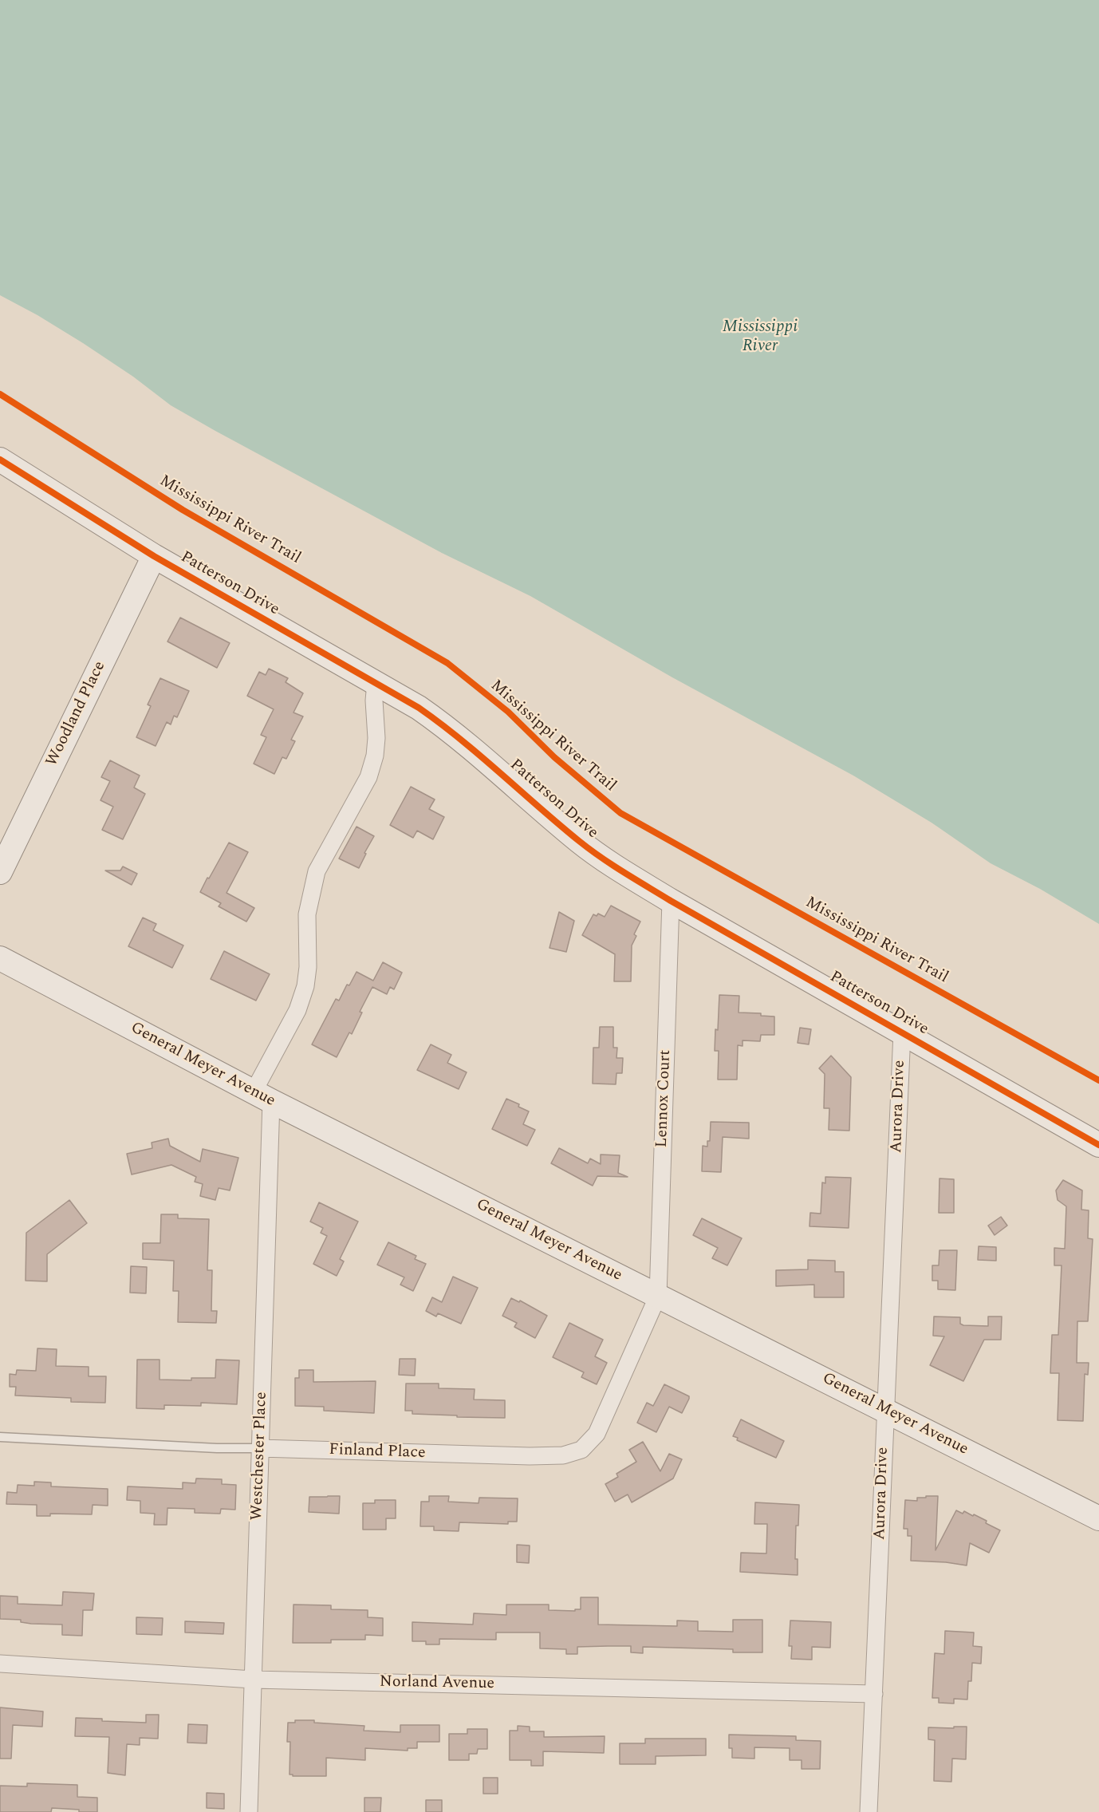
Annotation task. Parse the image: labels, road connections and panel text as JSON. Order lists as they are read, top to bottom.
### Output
{
  "streets": {
    "street": [
      "Patterson Drive",
      "Woodland Place",
      "General Meyer Avenue",
      "Lennox Court",
      "Aurora Drive",
      "Finland Place",
      "Westchester Place",
      "Norland Avenue"
    ],
    "cycle path": ["Mississippi River Trail"]
  },
  "crossings": [
    ["Patterson Drive", "Woodland Place"],
    ["Patterson Drive", "Lennox Court"],
    ["Patterson Drive", "Aurora Drive"],
    ["Patterson Drive", "Westchester Place"],
    ["General Meyer Avenue", "Lennox Court"],
    ["General Meyer Avenue", "Aurora Drive"],
    ["General Meyer Avenue", "Finland Place"],
    ["General Meyer Avenue", "Westchester Place"],
    ["Lennox Court", "Finland Place"],
    ["Aurora Drive", "Norland Avenue"],
    ["Finland Place", "Westchester Place"],
    ["Westchester Place", "Norland Avenue"]
  ],
  "water": ["Mississippi River"]
}
